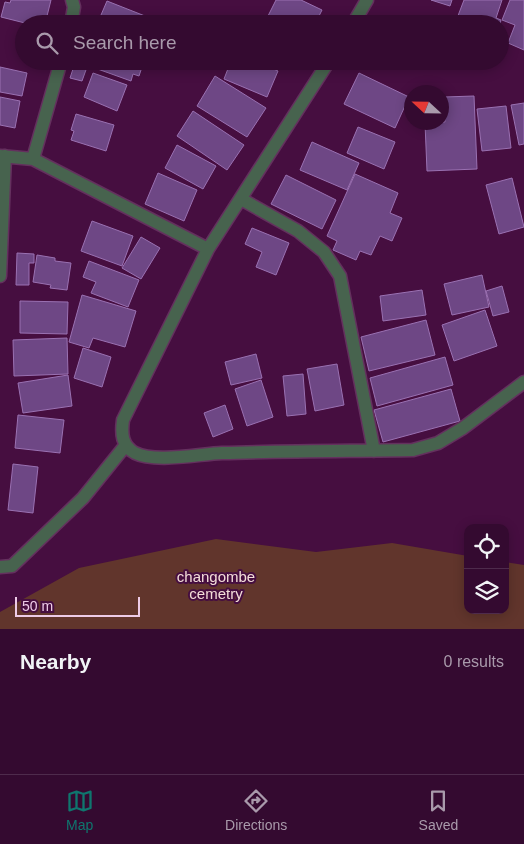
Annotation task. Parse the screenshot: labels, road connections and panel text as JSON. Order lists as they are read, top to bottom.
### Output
{
  "parks": ["changombe cemetry"],
  "scale_bar": "50 m",
  "north": "left",
  "page": {
    "search": "Search here",
    "scale": "50 m",
    "heading": ["Nearby", "0 results"],
    "nav": ["Map", "Directions", "Saved"]
  }
}
